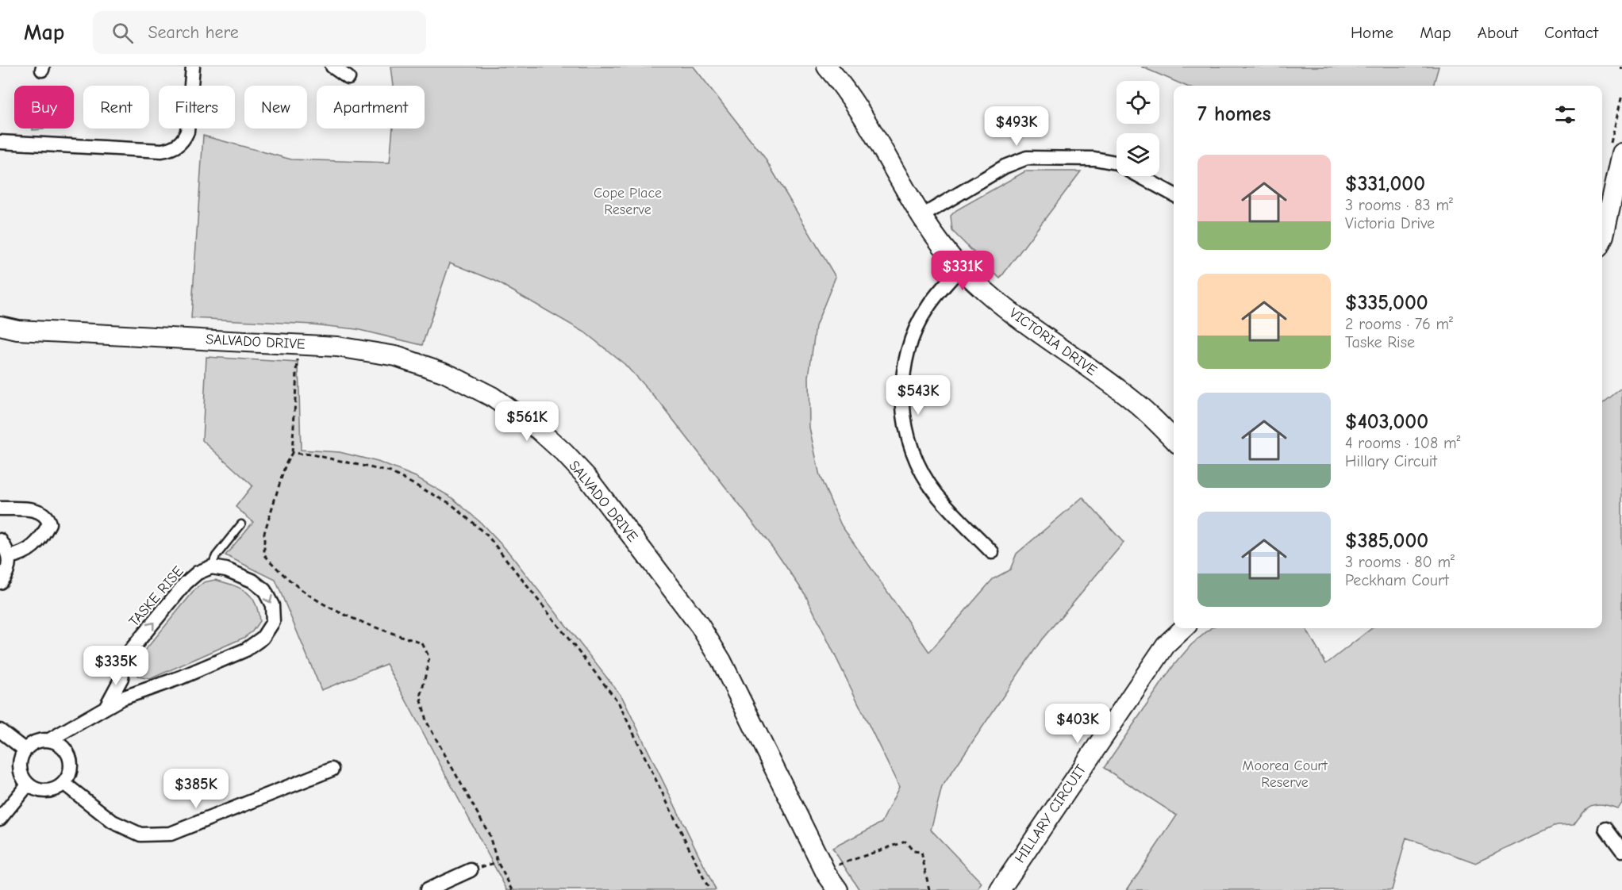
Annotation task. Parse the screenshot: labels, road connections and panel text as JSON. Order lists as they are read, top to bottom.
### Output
{
  "streets": {
    "street": [
      "SALVADO DRIVE",
      "VICTORIA DRIVE",
      "TASKE RISE",
      "HILLARY CIRCUIT"
    ]
  },
  "parks": ["Cope Place Reserve", "Moorea Court Reserve"],
  "page": {
    "header": "Map",
    "search": "Search here",
    "nav": [
      "Home",
      "Map",
      "About",
      "Contact"
    ],
    "chip": [
      "Buy",
      "Rent",
      "Filters",
      "New",
      "Apartment"
    ],
    "heading": "7 homes",
    "price": [
      "$493K",
      "$331K",
      "$543K",
      "$561K",
      "$335K",
      "$403K",
      "$385K"
    ],
    "list": [
      {
        "name": "$331,000",
        "note": "3 rooms · 83 m² · Victoria Drive"
      },
      {
        "name": "$335,000",
        "note": "2 rooms · 76 m² · Taske Rise"
      },
      {
        "name": "$403,000",
        "note": "4 rooms · 108 m² · Hillary Circuit"
      },
      {
        "name": "$385,000",
        "note": "3 rooms · 80 m² · Peckham Court"
      }
    ]
  }
}
